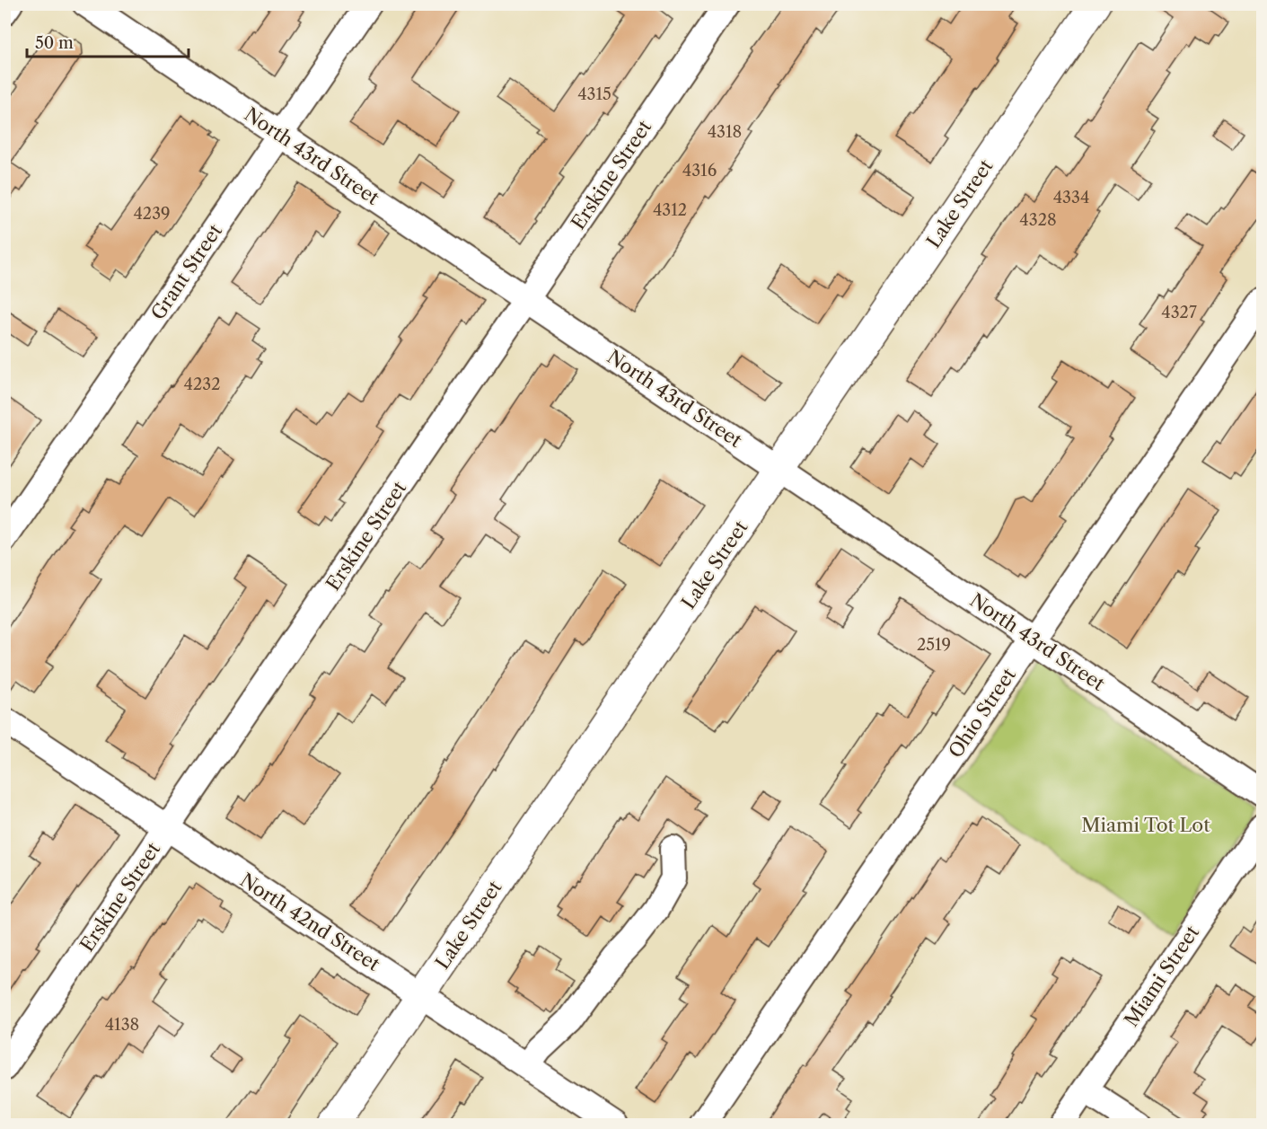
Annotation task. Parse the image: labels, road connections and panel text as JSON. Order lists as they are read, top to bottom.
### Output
{
  "streets": {
    "main road": ["Lake Street"],
    "street": [
      "North 43rd Street",
      "Erskine Street",
      "Grant Street",
      "Ohio Street",
      "North 42nd Street",
      "Miami Street"
    ]
  },
  "crossings": [
    ["North 43rd Street", "Erskine Street"],
    ["North 43rd Street", "Lake Street"],
    ["North 43rd Street", "Grant Street"],
    ["North 43rd Street", "Ohio Street"],
    ["Erskine Street", "North 42nd Street"],
    ["Lake Street", "North 42nd Street"]
  ],
  "parks": ["Miami Tot Lot"],
  "house_numbers": [
    "4315",
    "4318",
    "4316",
    "4334",
    "4312",
    "4239",
    "4328",
    "4327",
    "4232",
    "2519",
    "4138"
  ],
  "scale_bar": "50 m"
}
